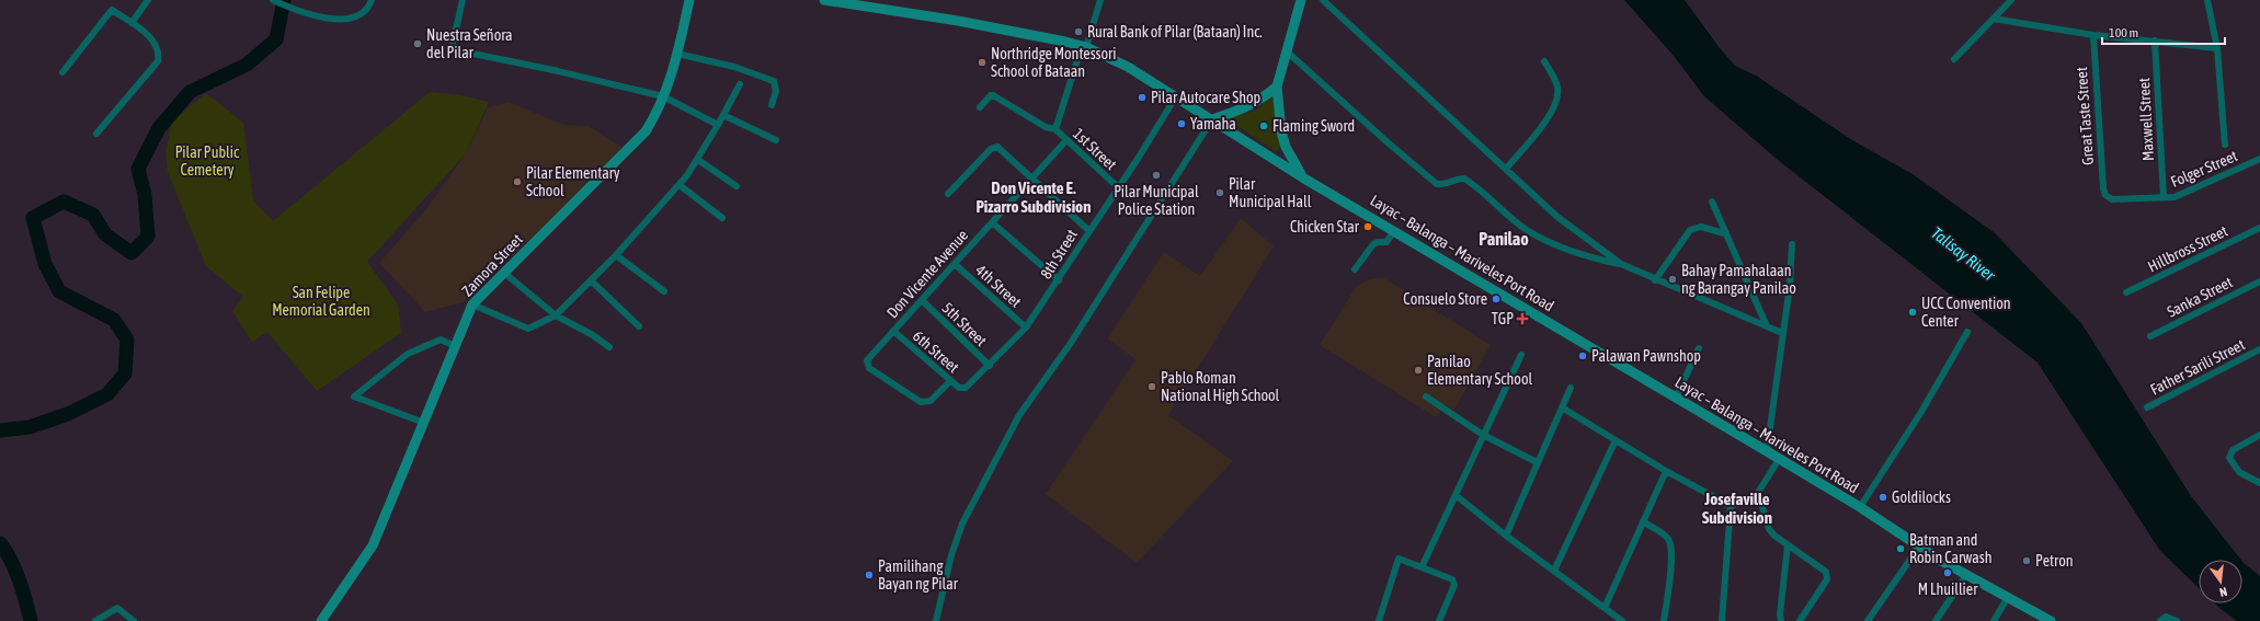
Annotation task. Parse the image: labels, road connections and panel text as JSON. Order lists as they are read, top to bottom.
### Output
{
  "streets": {
    "main road": ["Layac – Balanga – Mariveles Port Road", "Zamora Street"],
    "street": [
      "Great Taste Street",
      "Maxwell Street",
      "1st Street",
      "Folger Street",
      "Hillbross Street",
      "8th Street",
      "Don Vicente Avenue",
      "4th Street",
      "Sanka Street",
      "5th Street",
      "6th Street",
      "Father Sarili Street"
    ]
  },
  "crossings": [
    ["Great Taste Street", "Folger Street"],
    ["Maxwell Street", "Folger Street"],
    ["1st Street", "8th Street"],
    ["1st Street", "Don Vicente Avenue"],
    ["Layac – Balanga – Mariveles Port Road", "8th Street"],
    ["8th Street", "4th Street"],
    ["8th Street", "5th Street"],
    ["8th Street", "6th Street"],
    ["Don Vicente Avenue", "4th Street"],
    ["Don Vicente Avenue", "5th Street"],
    ["Don Vicente Avenue", "6th Street"]
  ],
  "districts": ["Don Vicente E. Pizarro Subdivision", "Panilao", "Josefaville Subdivision"],
  "water": ["Talisay River"],
  "parks": ["Pilar Public Cemetery", "San Felipe Memorial Garden"],
  "places": {
    "other": [
      "Rural Bank of Pilar (Bataan) Inc.",
      "Nuestra Señora del Pilar",
      "Northridge Montessori School of Bataan",
      "Pilar Autocare Shop",
      "Yamaha",
      "Flaming Sword",
      "Pilar Municipal Police Station",
      "Pilar Elementary School",
      "Pilar Municipal Hall",
      "Chicken Star",
      "Bahay Pamahalaan ng Barangay Panilao",
      "Consuelo Store",
      "UCC Convention Center",
      "Palawan Pawnshop",
      "Panilao Elementary School",
      "Pablo Roman National High School",
      "Goldilocks",
      "Batman and Robin Carwash",
      "Petron",
      "M Lhuillier",
      "Pamilihang Bayan ng Pilar"
    ],
    "health": ["TGP"]
  },
  "scale_bar": "100 m",
  "north": "bottom"
}
